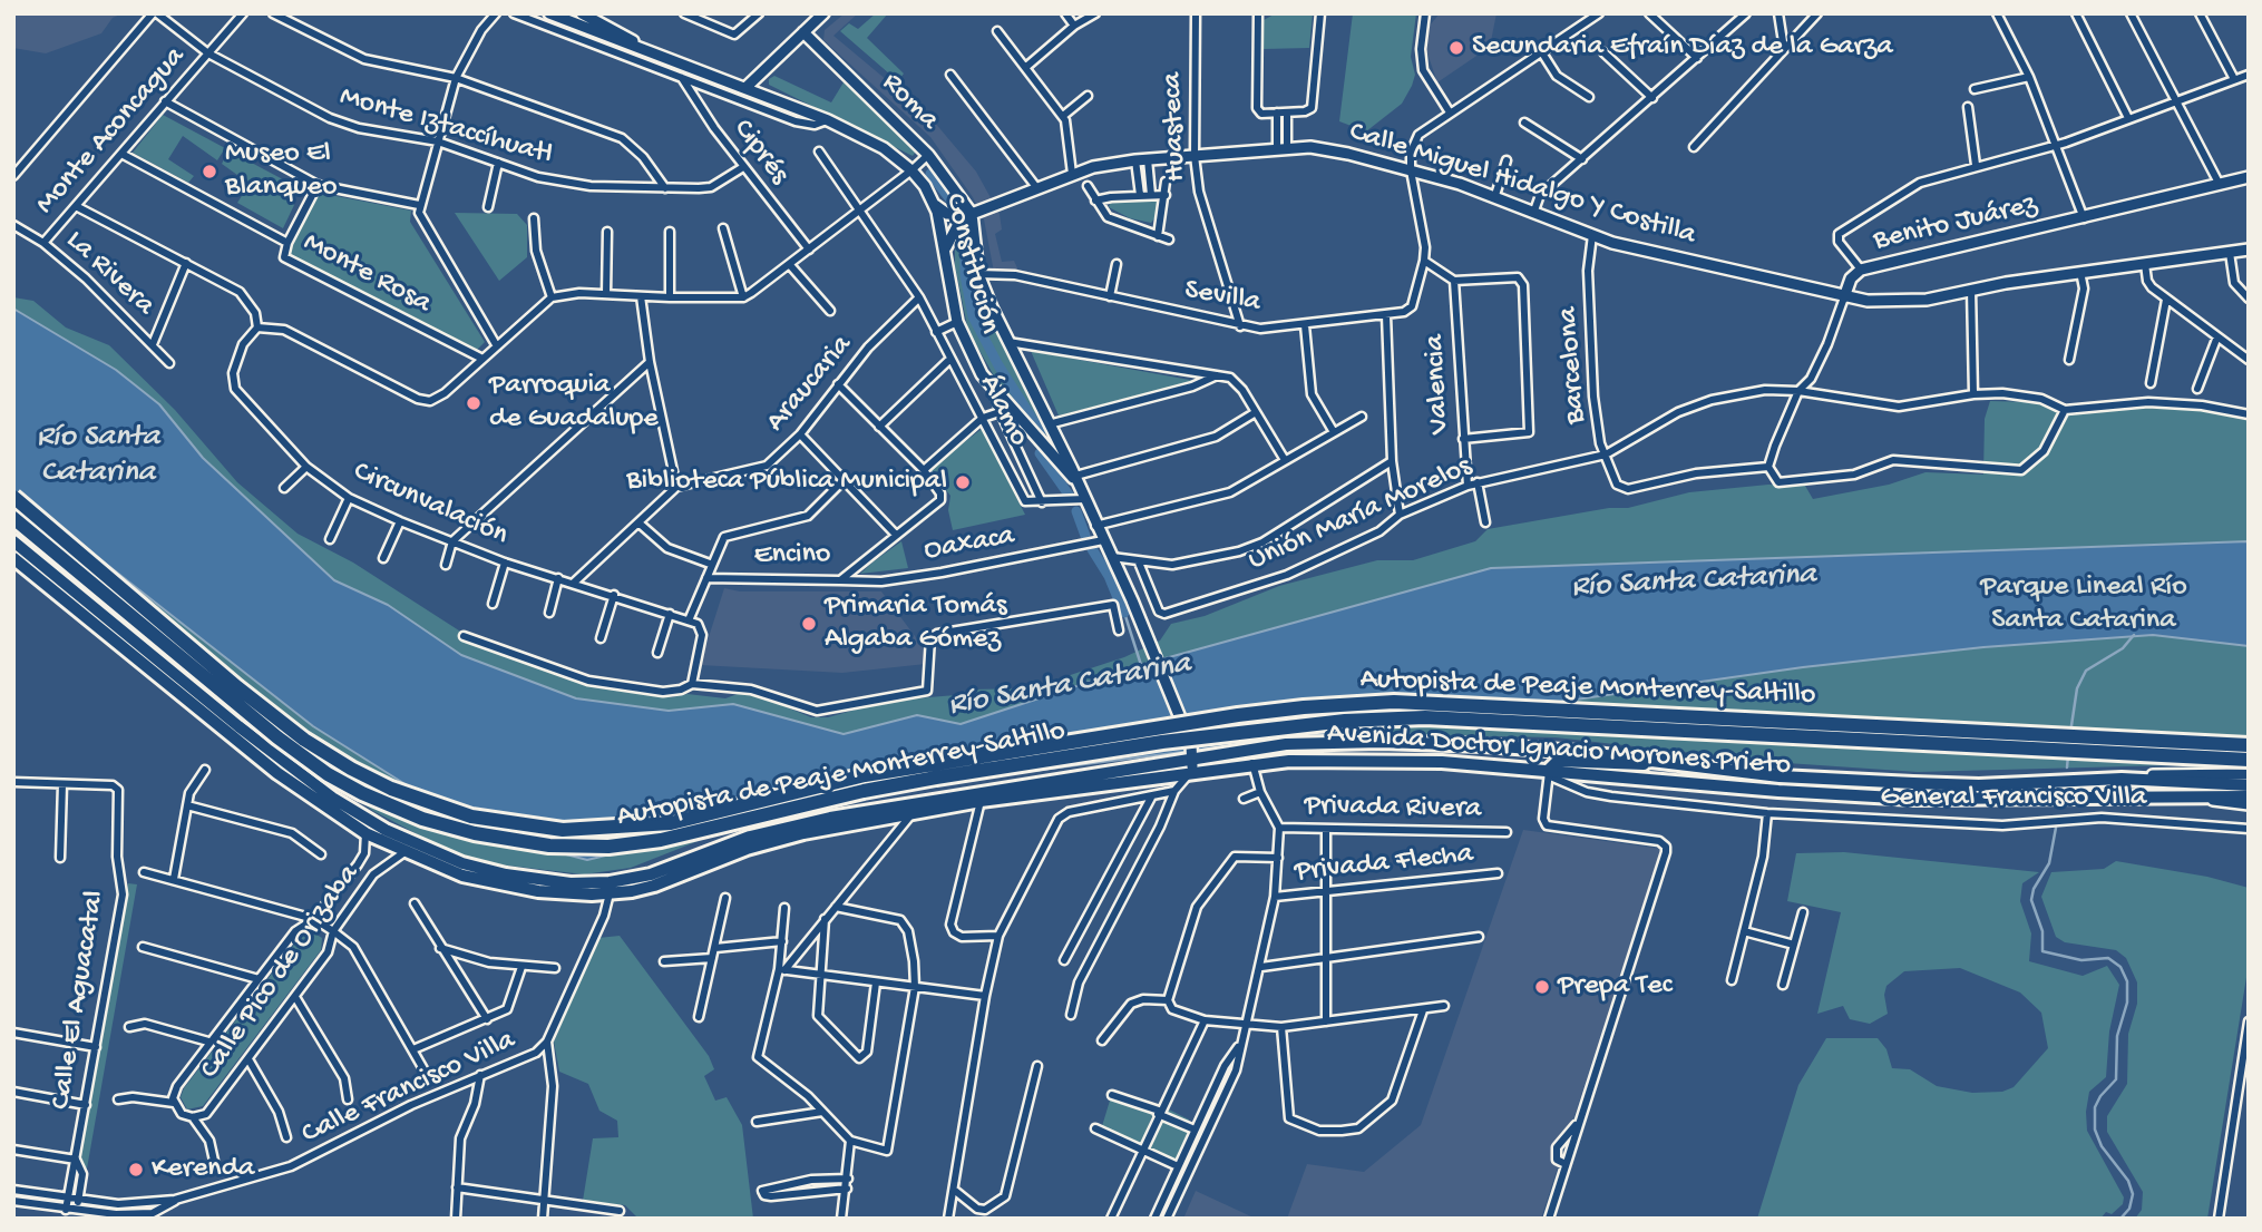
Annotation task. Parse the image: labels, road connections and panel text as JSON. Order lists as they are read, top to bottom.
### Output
{
  "streets": {
    "highway": ["Autopista de Peaje Monterrey-Saltillo"],
    "main road": ["Avenida Doctor Ignacio Morones Prieto"],
    "street": [
      "Roma",
      "Monte Iztaccíhuatl",
      "Huasteca",
      "Monte Aconcagua",
      "Ciprés",
      "Calle Miguel Hidalgo Y Costilla",
      "Benito Juárez",
      "Constitución",
      "La Rivera",
      "Monte Rosa",
      "Sevilla",
      "Barcelona",
      "Araucaria",
      "Valencia",
      "Álamo",
      "Circunvalación",
      "Unión María Morelos",
      "Oaxaca",
      "Encino",
      "General Francisco Villa",
      "Privada Rivera",
      "Privada Flecha",
      "Calle Pico de Orizaba",
      "Calle El Aguacatal",
      "Calle Francisco Villa"
    ]
  },
  "crossings": [
    ["Roma", "Calle Miguel Hidalgo Y Costilla"],
    ["Roma", "Constitución"],
    ["Monte Iztaccíhuatl", "Monte Aconcagua"],
    ["Monte Iztaccíhuatl", "Ciprés"],
    ["Huasteca", "Calle Miguel Hidalgo Y Costilla"],
    ["Huasteca", "Sevilla"],
    ["Monte Aconcagua", "La Rivera"],
    ["Monte Aconcagua", "Monte Rosa"],
    ["Calle Miguel Hidalgo Y Costilla", "Benito Juárez"],
    ["Calle Miguel Hidalgo Y Costilla", "Constitución"],
    ["Calle Miguel Hidalgo Y Costilla", "Barcelona"],
    ["Benito Juárez", "Barcelona"],
    ["Benito Juárez", "Unión María Morelos"],
    ["Constitución", "Sevilla"],
    ["Constitución", "Oaxaca"],
    ["Constitución", "Avenida Doctor Ignacio Morones Prieto"],
    ["Barcelona", "Unión María Morelos"],
    ["Araucaria", "Álamo"],
    ["Valencia", "Unión María Morelos"],
    ["Oaxaca", "Encino"],
    ["Avenida Doctor Ignacio Morones Prieto", "General Francisco Villa"],
    ["Avenida Doctor Ignacio Morones Prieto", "Calle Pico de Orizaba"],
    ["Avenida Doctor Ignacio Morones Prieto", "Calle Francisco Villa"],
    ["Calle El Aguacatal", "Calle Francisco Villa"]
  ],
  "water": ["Río Santa Catarina"],
  "parks": ["Parque Lineal Río Santa Catarina"],
  "places": [
    "Secundaria Efraín Díaz de la Garza",
    "Museo El Blanqueo",
    "Parroquia de Guadalupe",
    "Biblioteca Pública Municipal",
    "Primaria Tomás Algaba Gómez",
    "Prepa Tec",
    "Kerenda"
  ]
}
